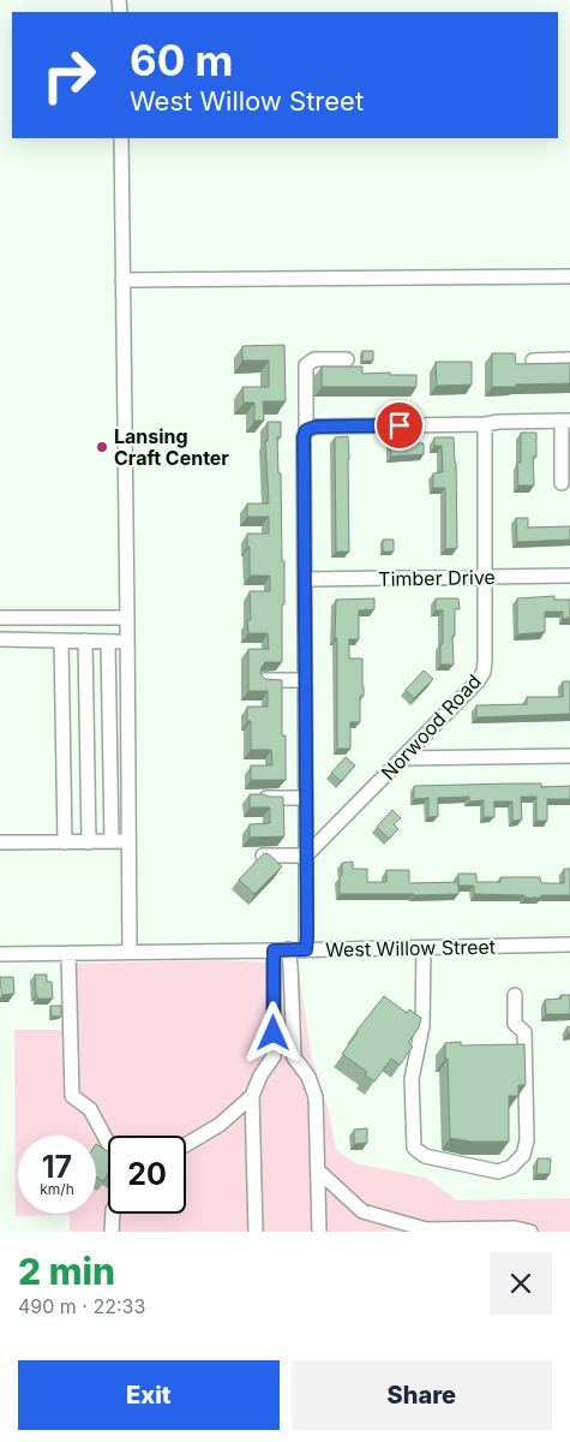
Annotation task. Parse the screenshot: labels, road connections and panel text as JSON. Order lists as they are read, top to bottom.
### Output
{
  "streets": {
    "street": ["Timber Drive", "Norwood Road", "West Willow Street"]
  },
  "crossings": [
    ["Timber Drive", "Norwood Road"]
  ],
  "places": ["Lansing Craft Center"],
  "page": {
    "turn": ["60 m", "West Willow Street"],
    "speed": "17 km/h",
    "limit": "20",
    "heading": ["2 min", "490 m · 22:33"],
    "buttons": ["Exit", "Share"]
  }
}
